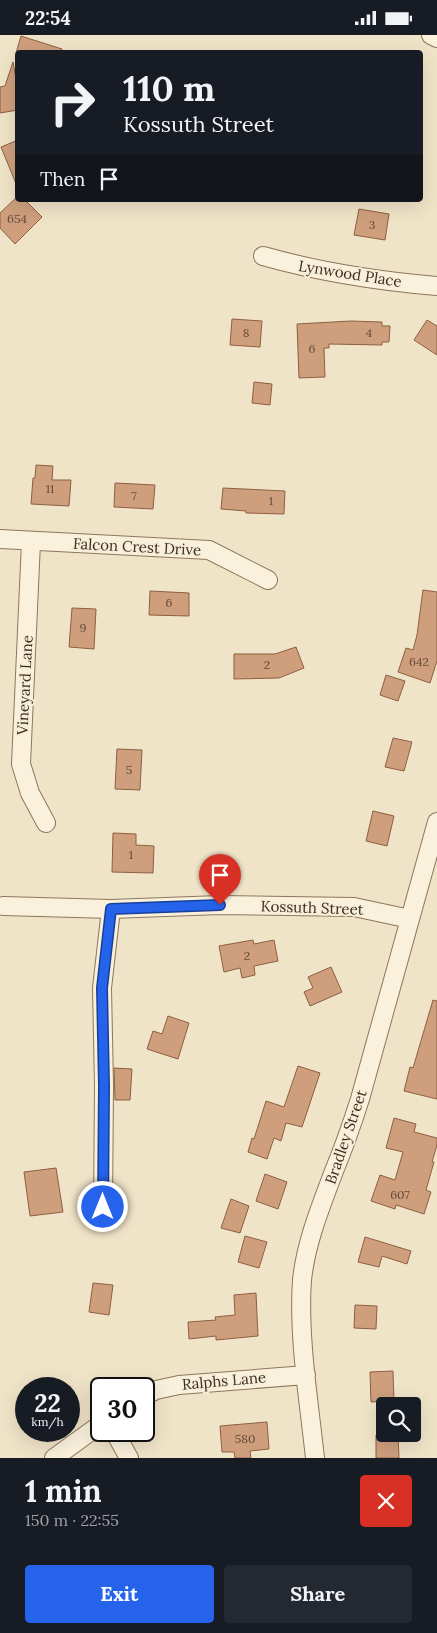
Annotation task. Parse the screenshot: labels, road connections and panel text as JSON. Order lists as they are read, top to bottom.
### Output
{
  "streets": {
    "street": [
      "Lynwood Place",
      "Falcon Crest Drive",
      "Vineyard Lane",
      "Kossuth Street",
      "Bradley Street",
      "Ralphs Lane"
    ]
  },
  "crossings": [
    ["Falcon Crest Drive", "Vineyard Lane"],
    ["Kossuth Street", "Bradley Street"],
    ["Bradley Street", "Ralphs Lane"]
  ],
  "house_numbers": [
    "654",
    "3",
    "8",
    "4",
    "6",
    "11",
    "7",
    "1",
    "6",
    "9",
    "642",
    "2",
    "5",
    "1",
    "2",
    "607",
    "580"
  ],
  "page": {
    "status": "22:54",
    "turn": ["110 m", "Kossuth Street"],
    "then": "Then",
    "speed": "22 km/h",
    "limit": "30",
    "heading": ["1 min", "150 m · 22:55"],
    "buttons": ["Exit", "Share"]
  }
}
